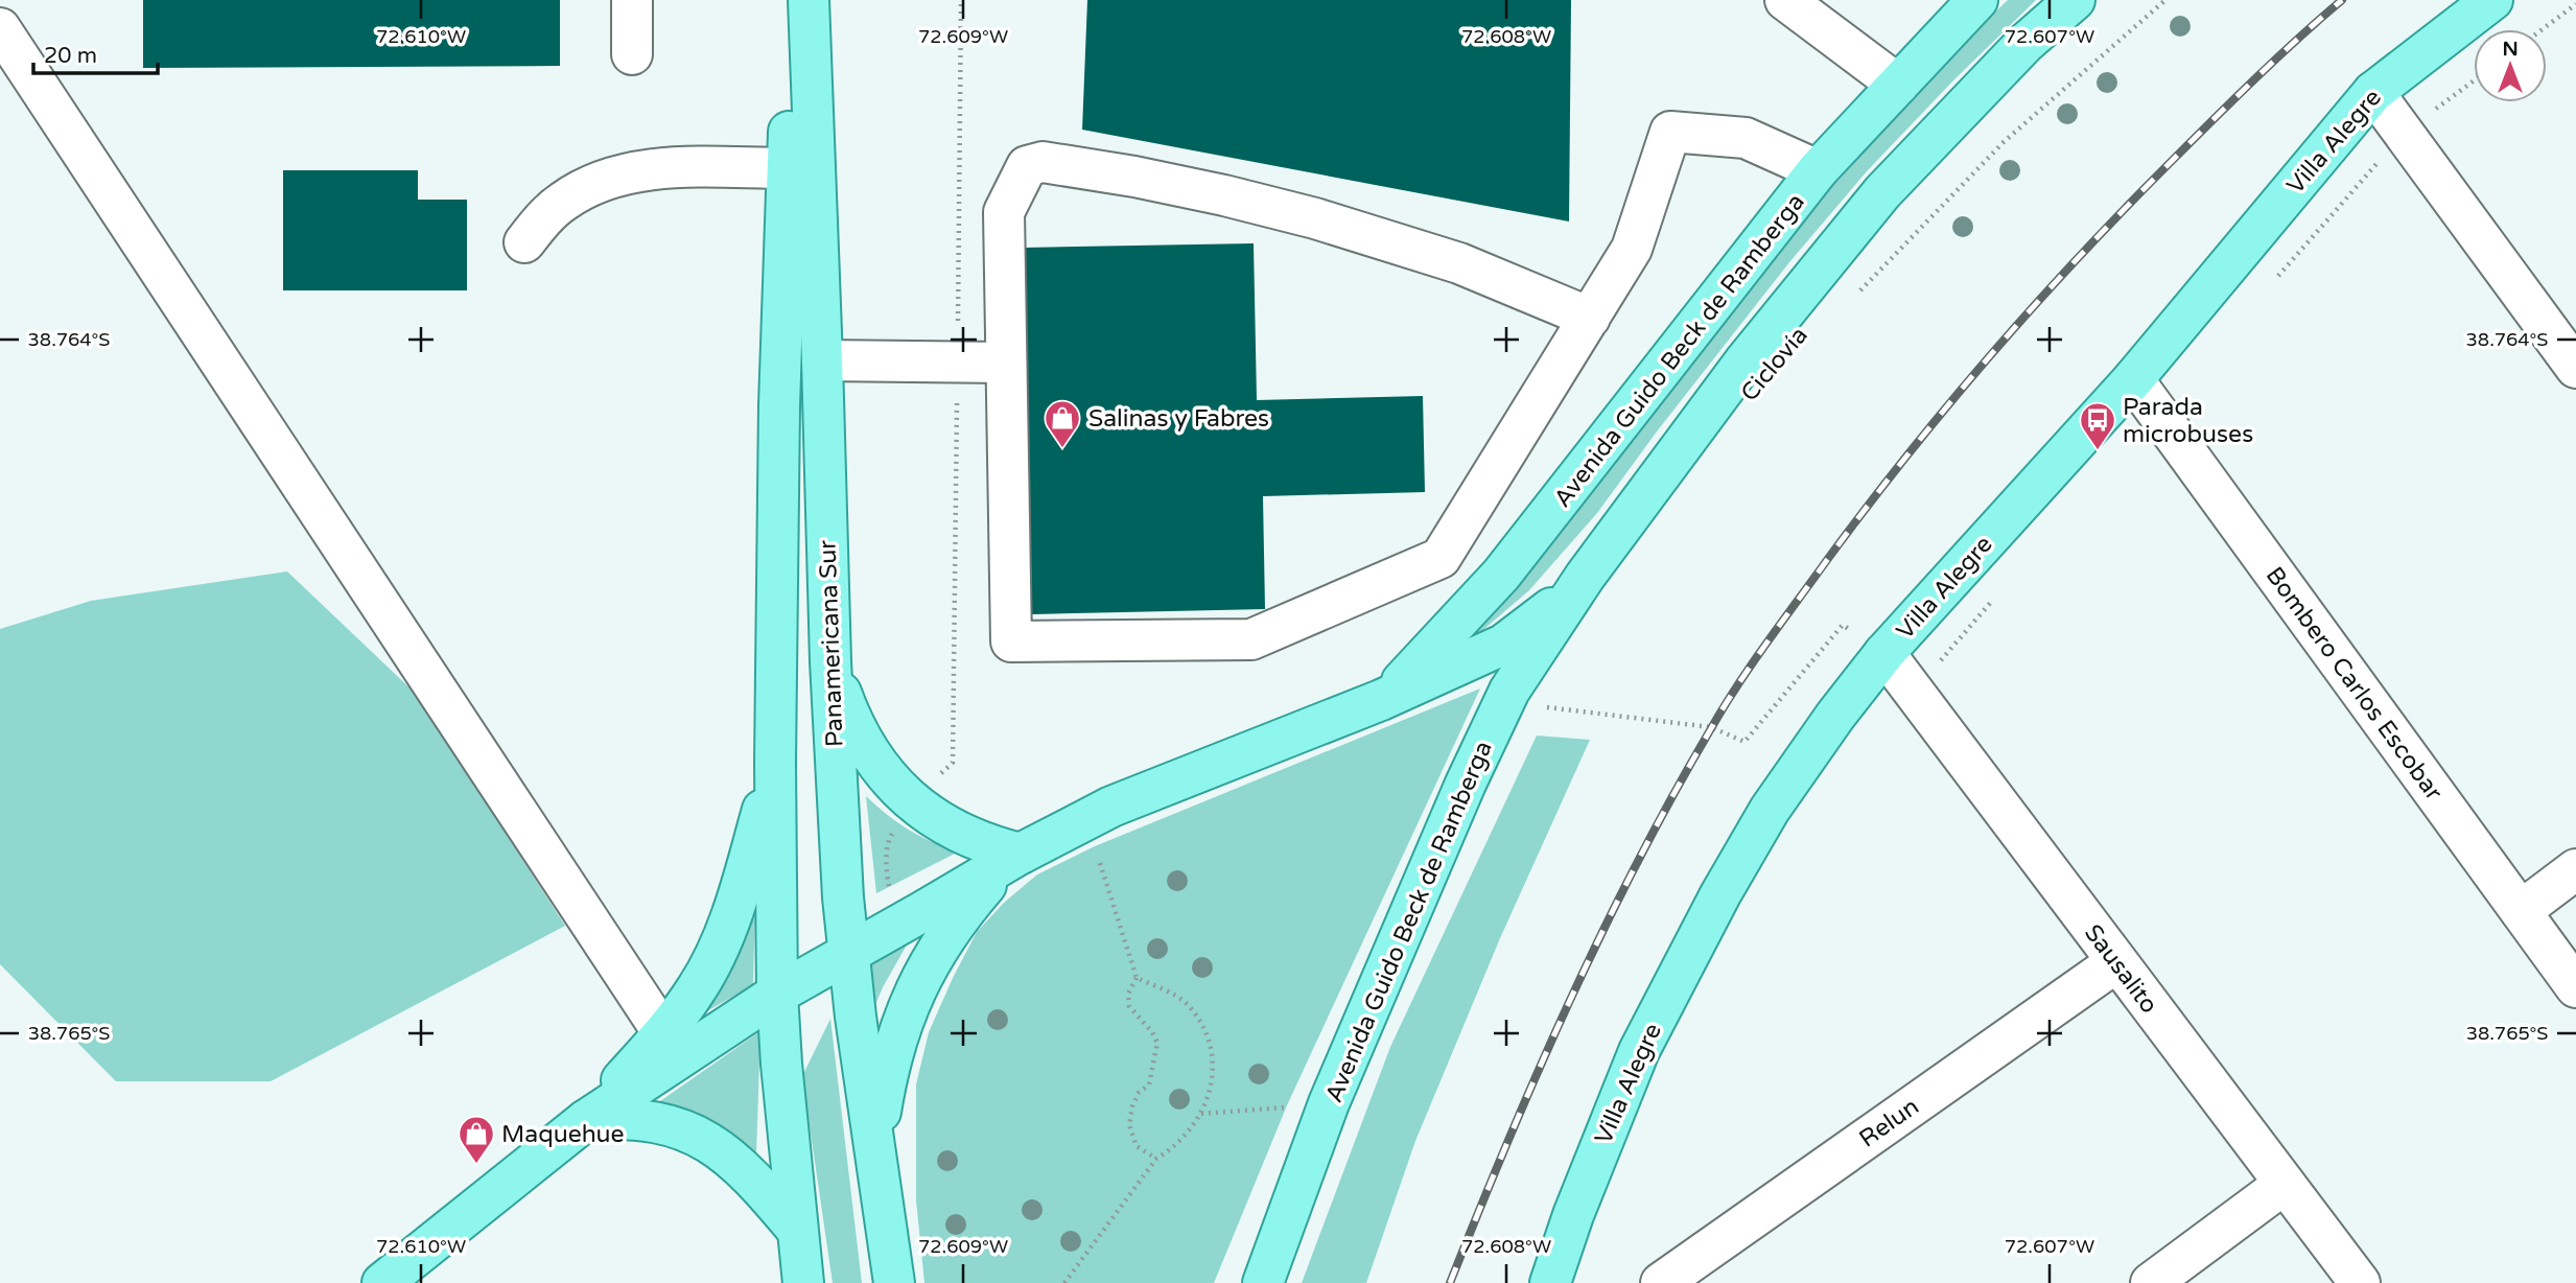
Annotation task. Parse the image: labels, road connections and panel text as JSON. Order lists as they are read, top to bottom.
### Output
{
  "streets": {
    "main road": ["Villa Alegre", "Avenida Guido Beck de Ramberga", "Panamericana Sur"],
    "street": ["Bombero Carlos Escobar", "Sausalito", "Relun"]
  },
  "crossings": [
    ["Villa Alegre", "Bombero Carlos Escobar"],
    ["Villa Alegre", "Sausalito"],
    ["Avenida Guido Beck de Ramberga", "Panamericana Sur"],
    ["Sausalito", "Relun"]
  ],
  "places": {
    "shop": ["Salinas y Fabres", "Maquehue"],
    "bus stop": ["Parada microbuses"]
  },
  "scale_bar": "20 m",
  "north": "top",
  "coordinates": [
    "72.610°W",
    "72.609°W",
    "72.608°W",
    "72.607°W",
    "38.764°S",
    "38.765°S"
  ]
}
